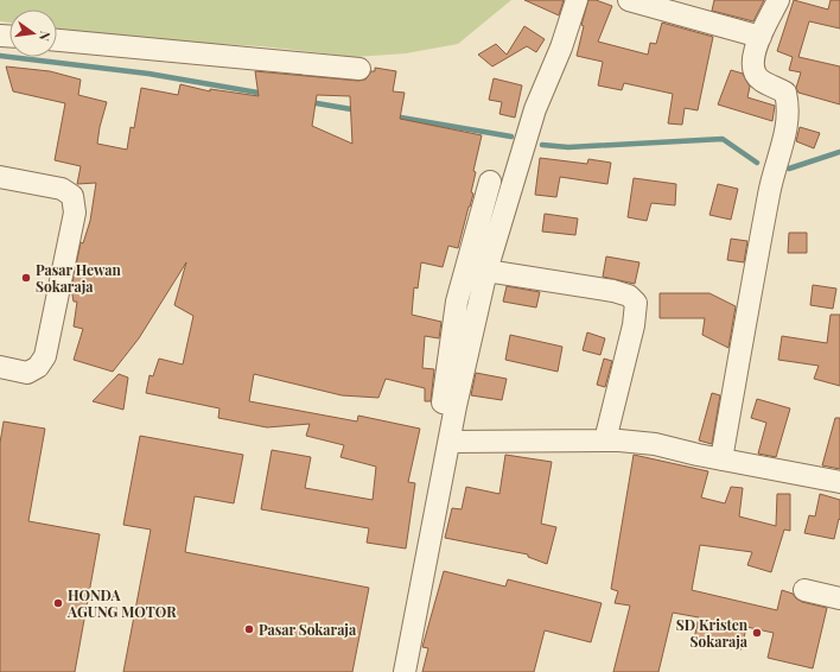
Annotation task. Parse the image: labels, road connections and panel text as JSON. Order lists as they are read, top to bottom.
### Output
{
  "places": [
    "Pasar Hewan Sokaraja",
    "HONDA AGUNG MOTOR",
    "Pasar Sokaraja",
    "SD Kristen Sokaraja"
  ],
  "north": "right"
}
